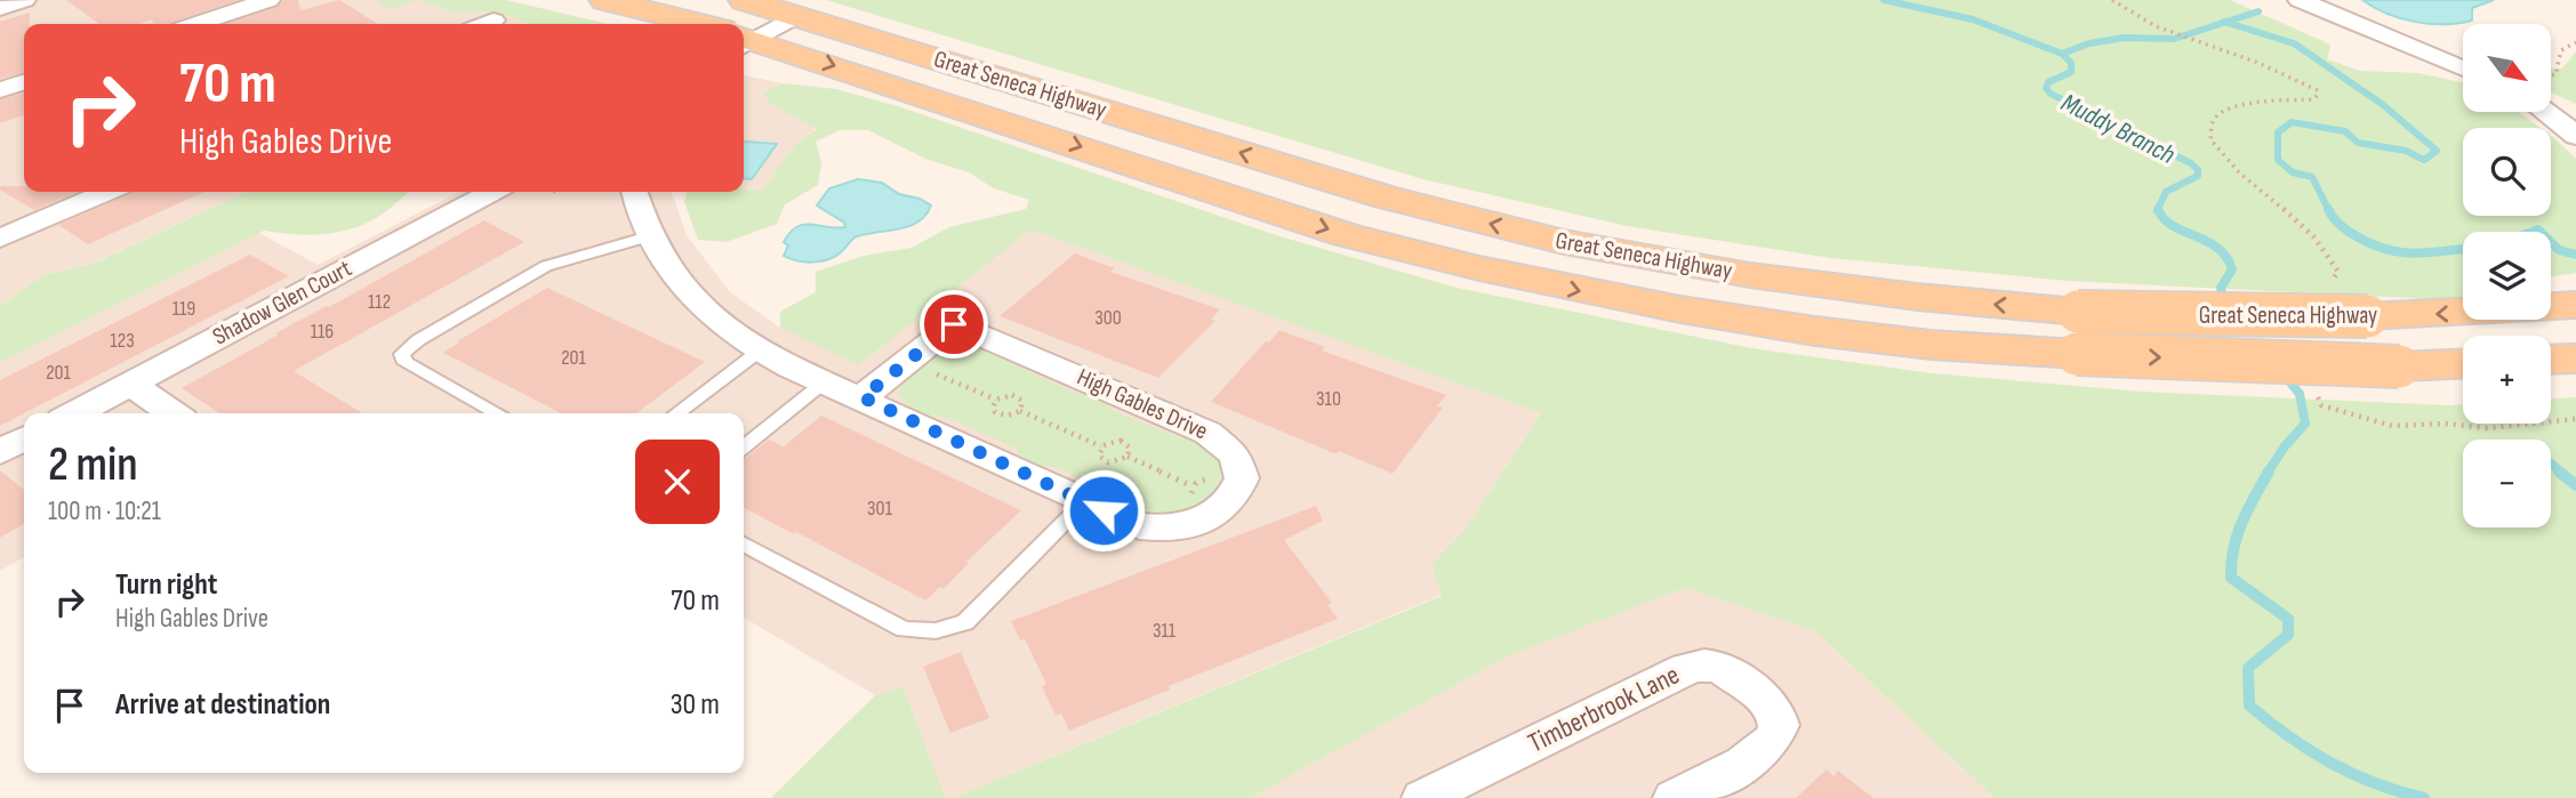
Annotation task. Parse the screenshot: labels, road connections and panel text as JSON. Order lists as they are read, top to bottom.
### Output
{
  "streets": {
    "main road": ["Great Seneca Highway"],
    "street": ["Shadow Glen Court", "High Gables Drive", "Timberbrook Lane"]
  },
  "water": ["Muddy Branch"],
  "house_numbers": [
    "112",
    "119",
    "300",
    "116",
    "123",
    "201",
    "201",
    "310",
    "301",
    "311"
  ],
  "north": "bottom right",
  "page": {
    "map_buttons": ["+", "−"],
    "turn": ["70 m", "High Gables Drive"],
    "heading": ["2 min", "100 m · 10:21"],
    "list": [
      {
        "name": "Turn right",
        "note": "High Gables Drive",
        "value": "70 m"
      },
      {
        "name": "Arrive at destination",
        "value": "30 m"
      }
    ]
  }
}
